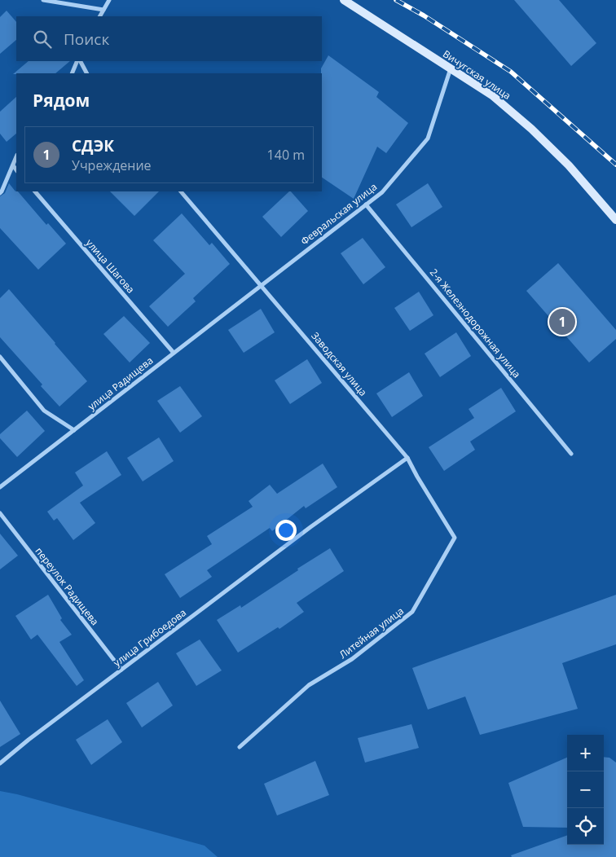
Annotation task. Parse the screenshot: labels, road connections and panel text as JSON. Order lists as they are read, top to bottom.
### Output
{
  "streets": {
    "main road": ["Вичугская улица"],
    "street": [
      "Февральская улица",
      "улица Шагова",
      "2-я Железнодорожная улица",
      "Заводская улица",
      "улица Радищева",
      "переулок Радищева",
      "Литейная улица",
      "улица Грибоедова"
    ]
  },
  "crossings": [
    ["Вичугская улица", "Февральская улица"],
    ["Февральская улица", "2-я Железнодорожная улица"],
    ["Февральская улица", "Заводская улица"],
    ["Февральская улица", "улица Радищева"],
    ["улица Шагова", "улица Радищева"],
    ["Заводская улица", "Литейная улица"],
    ["Заводская улица", "улица Грибоедова"],
    ["переулок Радищева", "улица Грибоедова"],
    ["Литейная улица", "улица Грибоедова"]
  ],
  "page": {
    "search": "Поиск",
    "heading": "Рядом",
    "list": [
      {
        "mark": "1",
        "name": "СДЭК",
        "note": "Учреждение",
        "value": "140 m"
      }
    ],
    "pins": "1",
    "map_buttons": ["+", "−"]
  }
}
